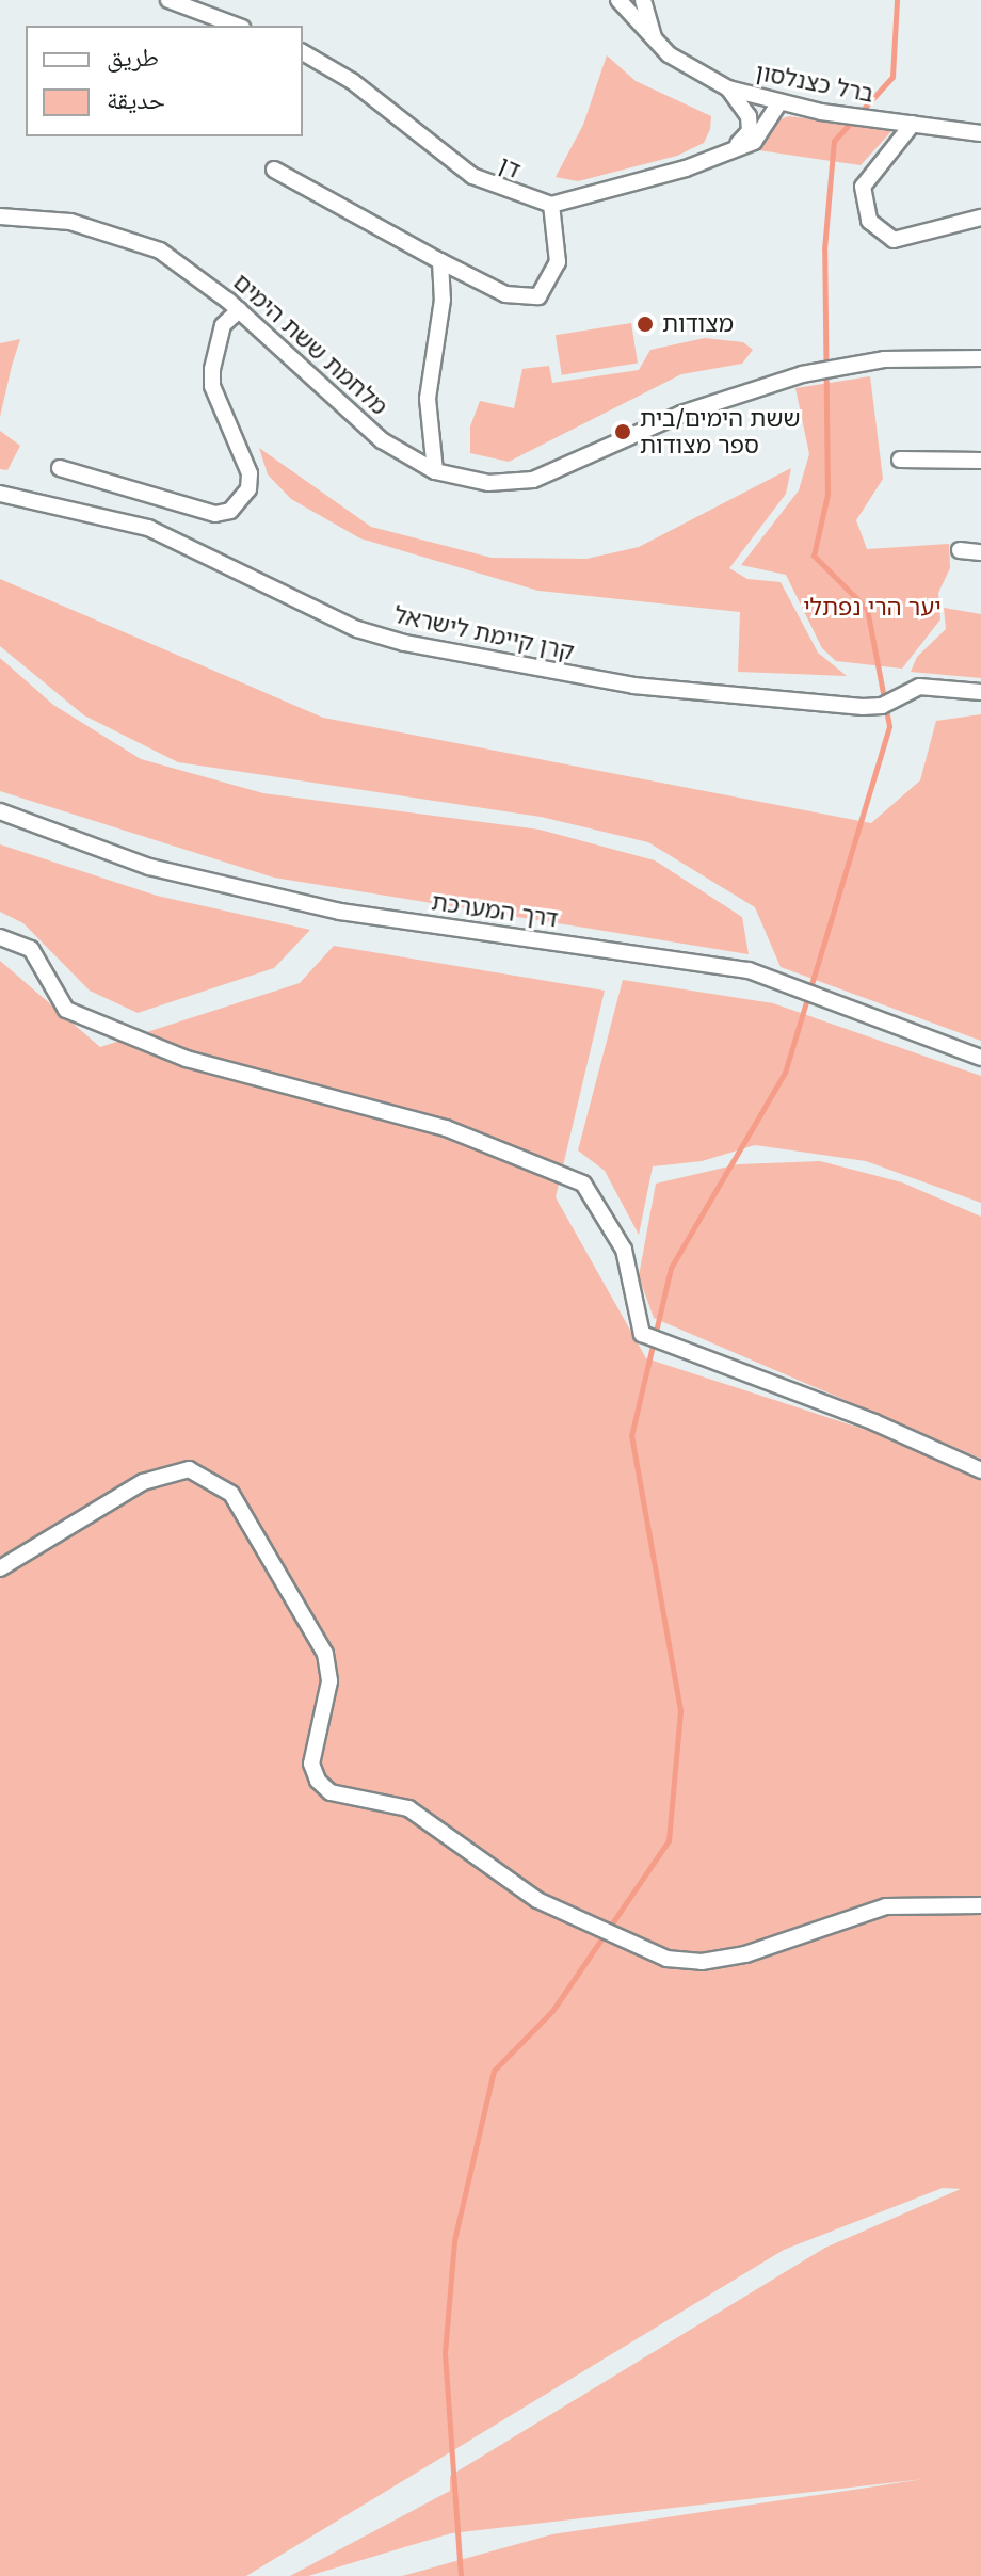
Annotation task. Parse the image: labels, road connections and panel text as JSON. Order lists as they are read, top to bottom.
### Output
{
  "streets": {
    "street": [
      "ברל כצנלסון",
      "דן",
      "מלחמת ששת הימים",
      "קרן קיימת לישראל",
      "דרך המערכת"
    ]
  },
  "parks": ["יער הרי נפתלי"],
  "places": ["מצודות", "ששת הימים/בית ספר מצודות"],
  "legend": ["طريق", "حديقة"]
}
